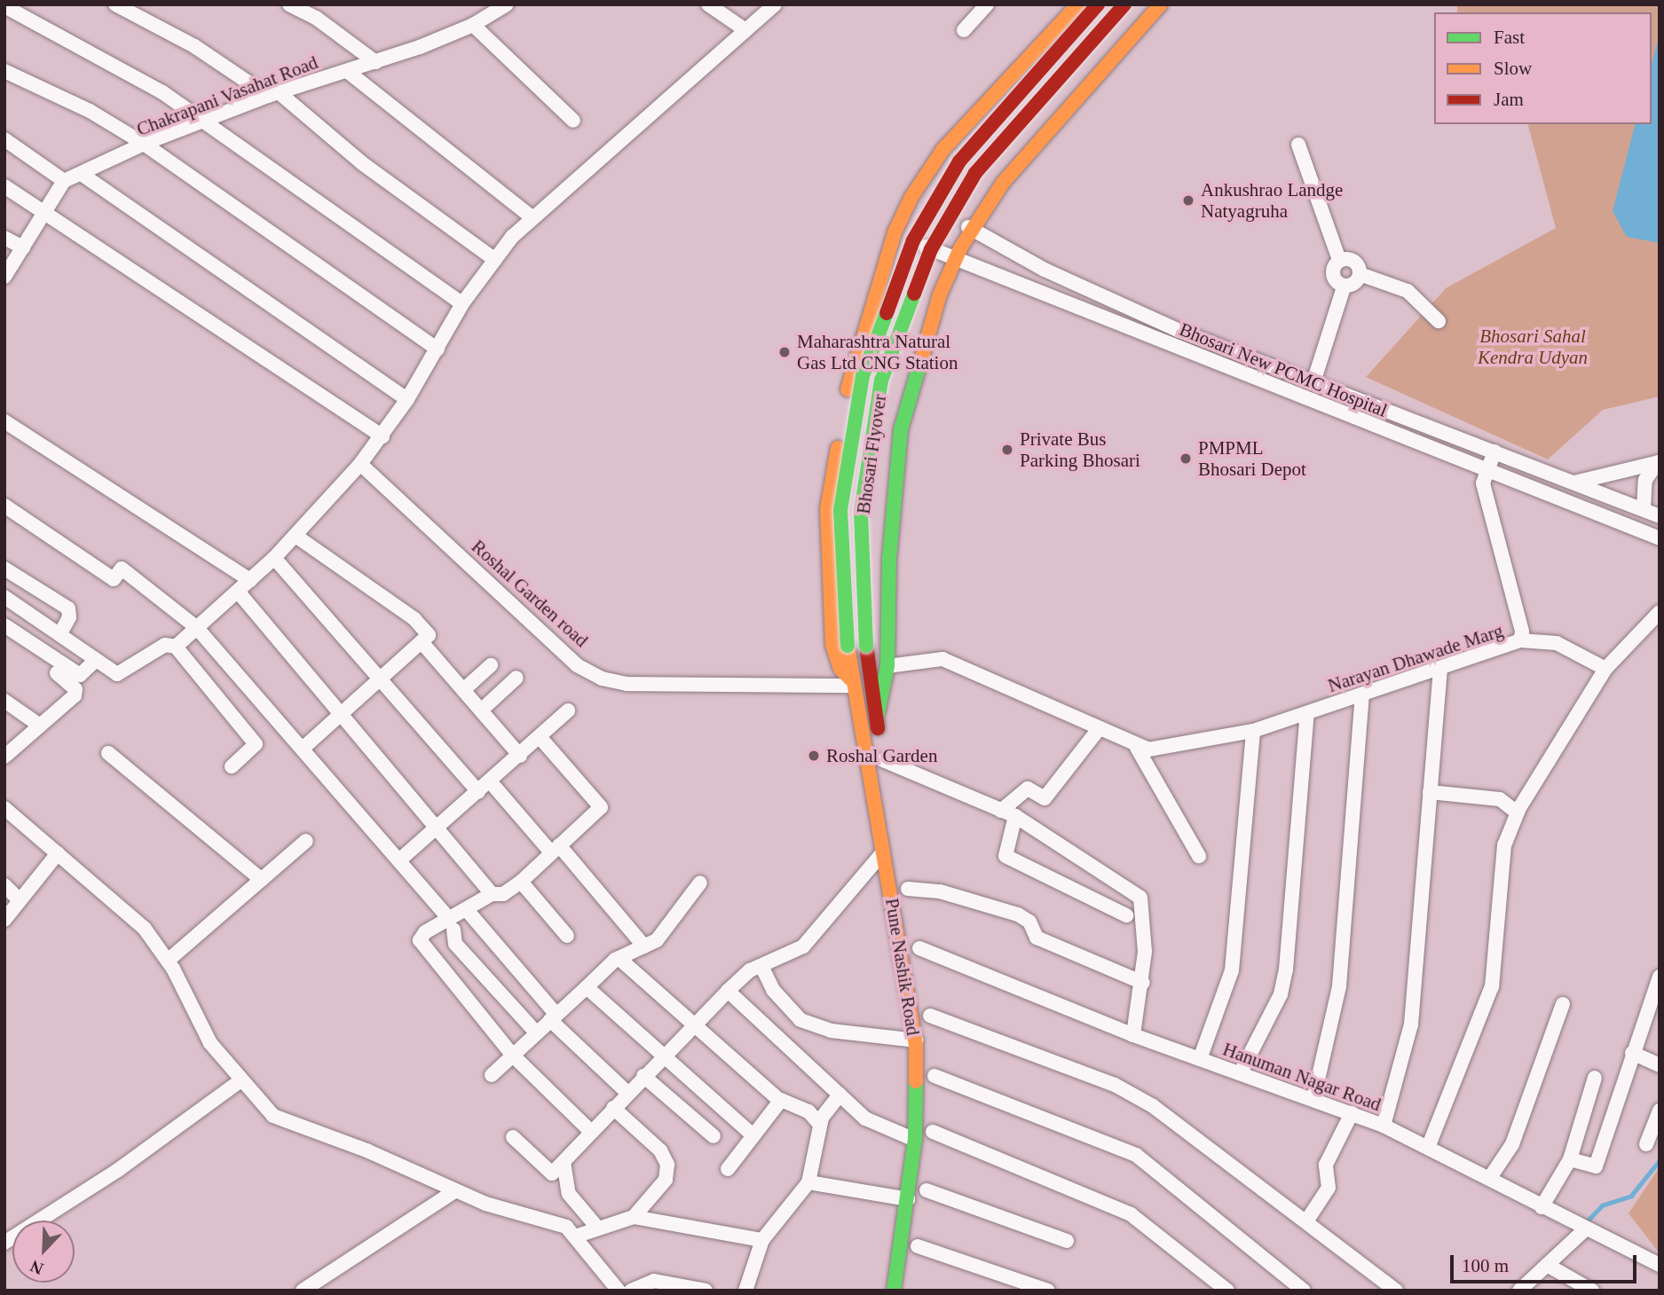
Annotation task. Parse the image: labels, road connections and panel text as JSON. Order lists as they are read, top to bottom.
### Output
{
  "streets": {
    "main road": ["Bhosari Flyover", "Pune Nashik Road"],
    "street": [
      "Chakrapani Vasahat Road",
      "Bhosari New PCMC Hospital",
      "Roshal Garden road",
      "Narayan Dhawade Marg",
      "Hanuman Nagar Road"
    ]
  },
  "crossings": [
    ["Bhosari Flyover", "Pune Nashik Road"],
    ["Roshal Garden road", "Pune Nashik Road"],
    ["Pune Nashik Road", "Hanuman Nagar Road"]
  ],
  "parks": ["Bhosari Sahal Kendra Udyan"],
  "places": [
    "Ankushrao Landge Natyagruha",
    "Maharashtra Natural Gas Ltd CNG Station",
    "Private Bus Parking Bhosari",
    "PMPML Bhosari Depot",
    "Roshal Garden"
  ],
  "legend": ["Fast", "Slow", "Jam"],
  "scale_bar": "100 m",
  "north": "bottom left"
}
